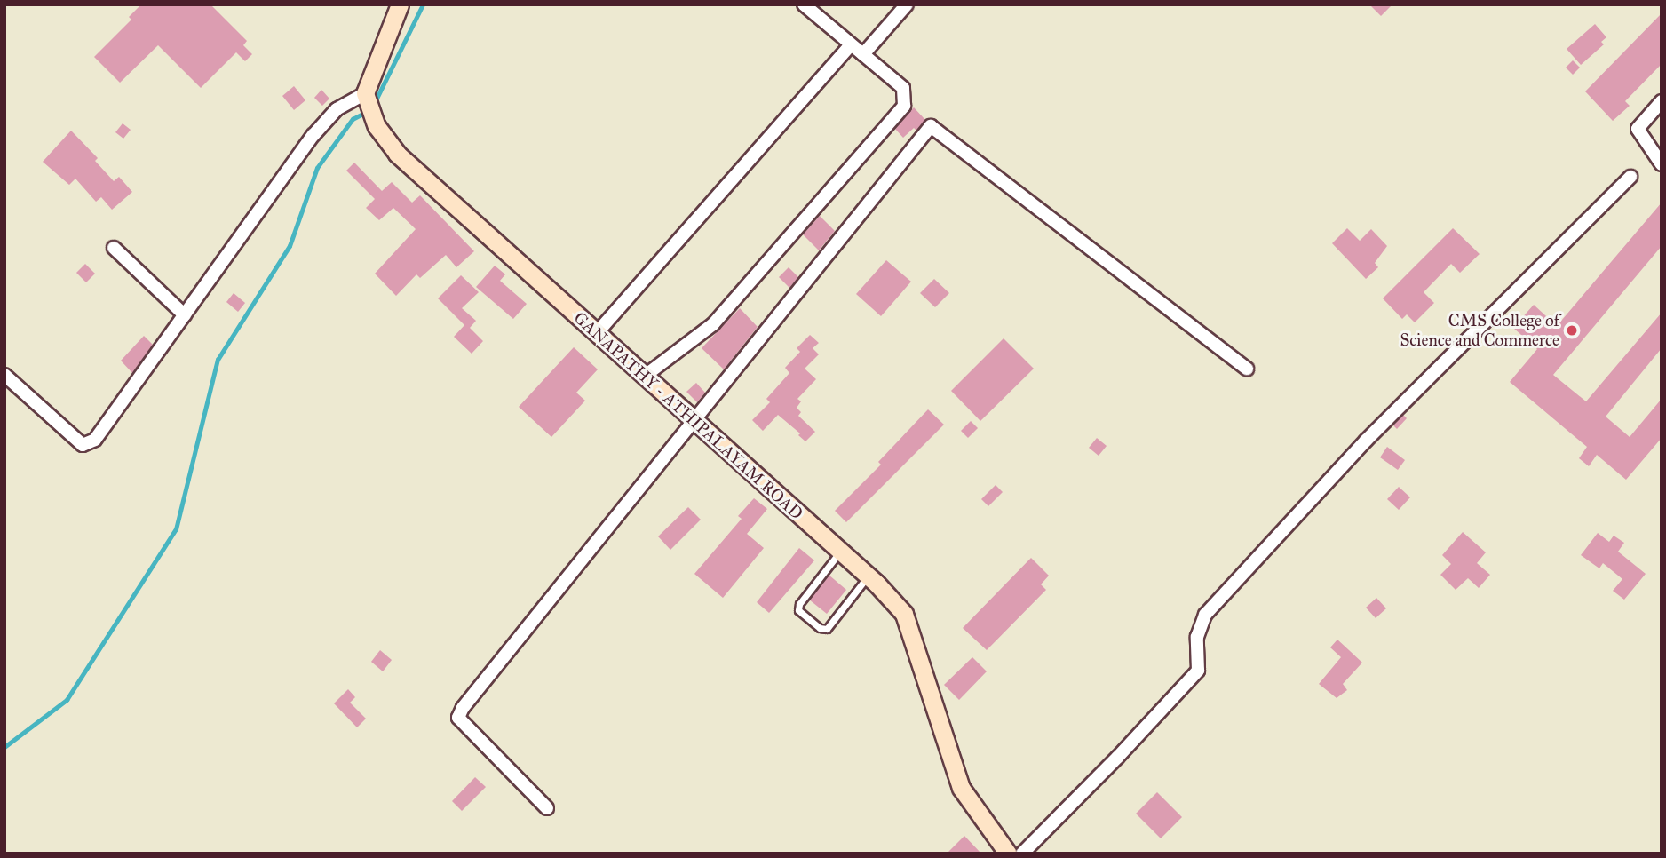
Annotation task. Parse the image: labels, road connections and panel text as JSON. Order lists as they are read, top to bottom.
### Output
{
  "streets": {
    "main road": ["GANAPATHY - ATHIPALAYAM ROAD"]
  },
  "places": ["CMS College of Science and Commerce"]
}
